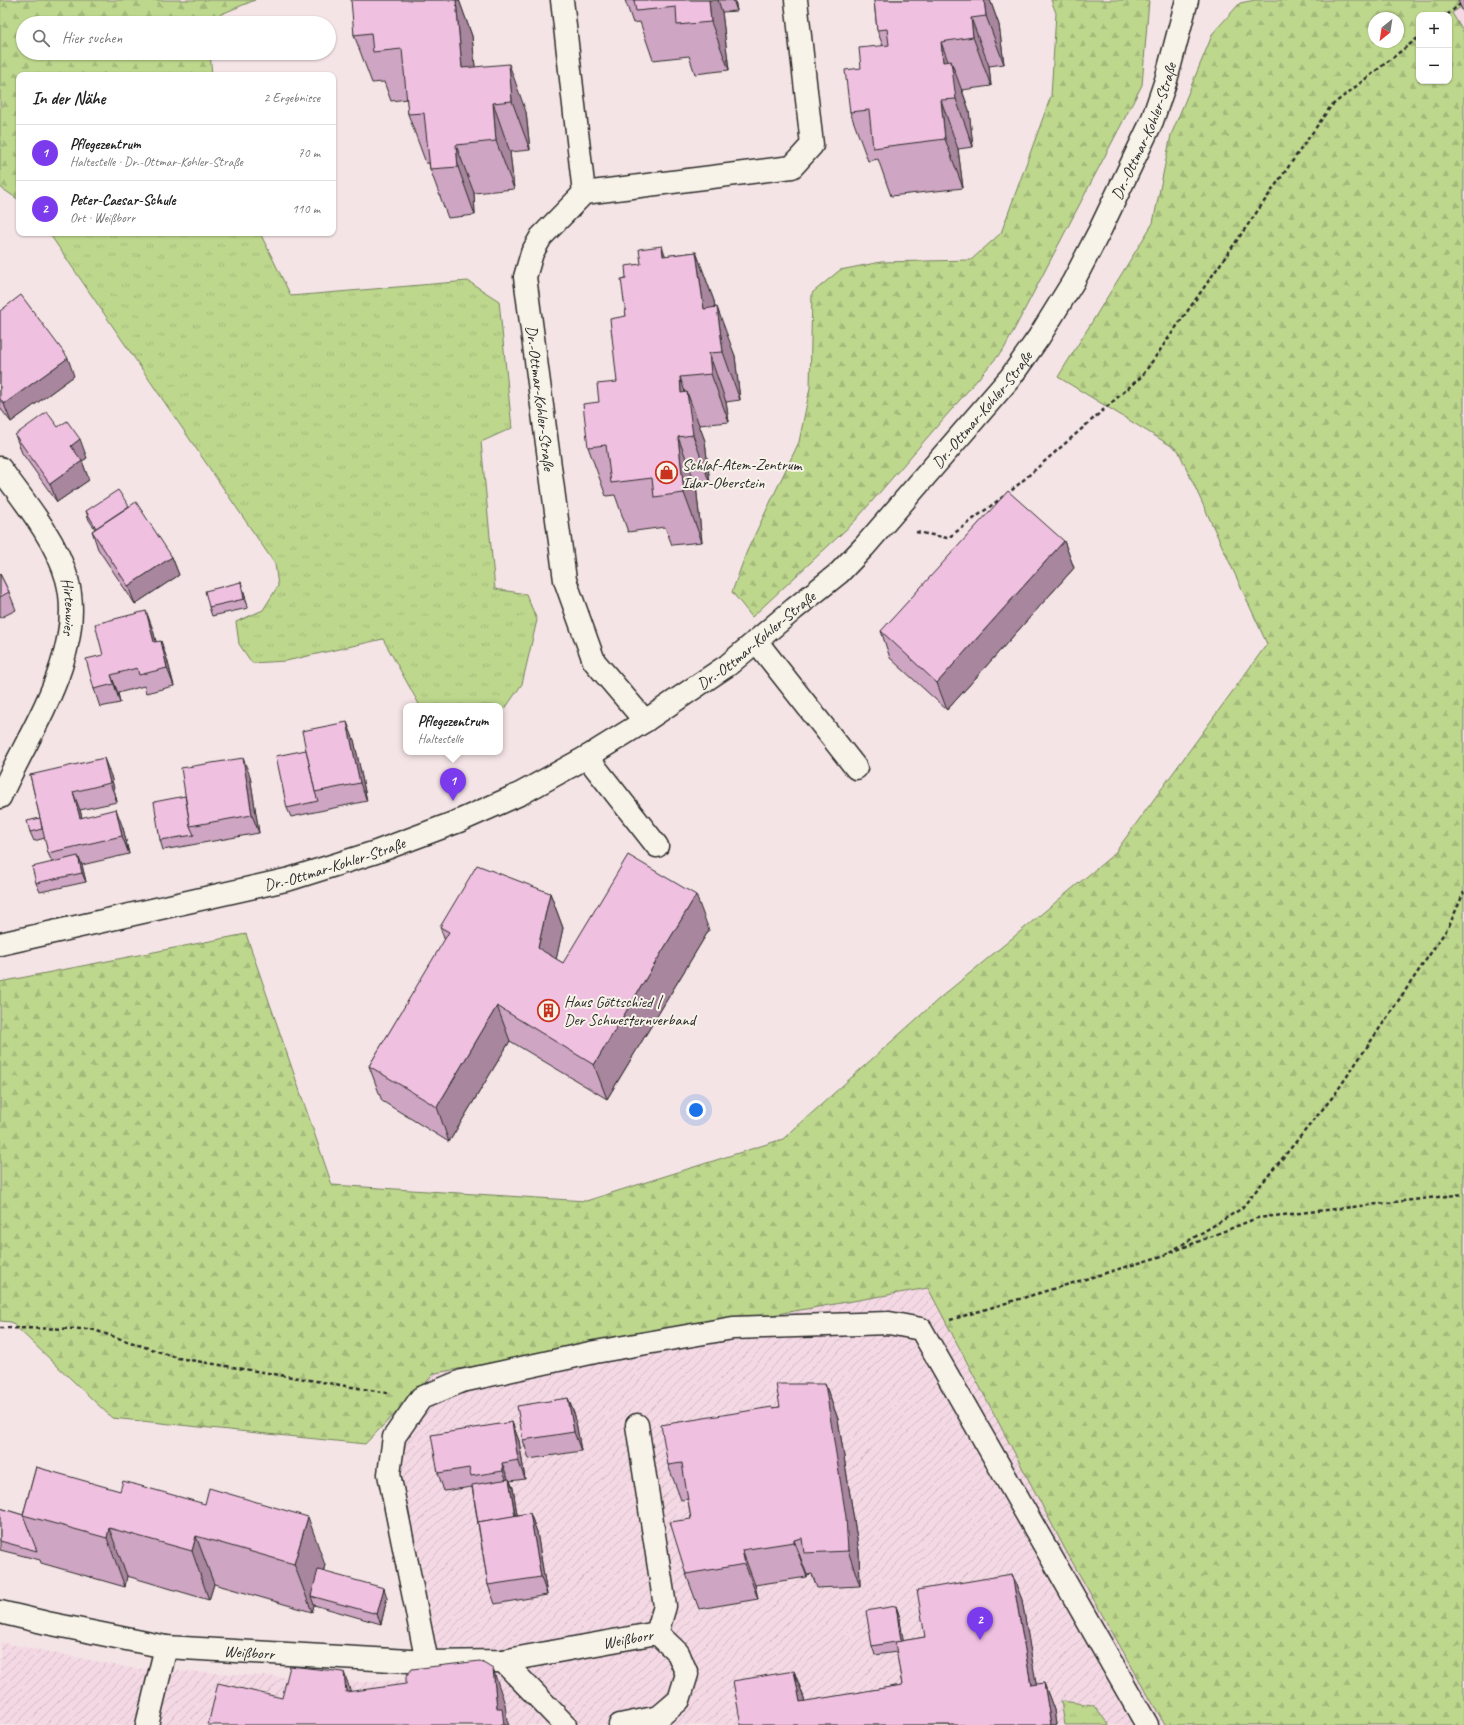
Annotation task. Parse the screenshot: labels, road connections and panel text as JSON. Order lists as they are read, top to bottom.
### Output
{
  "streets": {
    "street": ["Dr.-Ottmar-Kohler-Straße", "Hirtenwies", "Weißborr"]
  },
  "places": {
    "shop": ["Schlaf-Atem-Zentrum Idar-Oberstein"],
    "building": ["Haus Göttschied | Der Schwesternverband"]
  },
  "north": "bottom left",
  "page": {
    "map_buttons": ["+", "−"],
    "search": "Hier suchen",
    "heading": ["In der Nähe", "2 Ergebnisse"],
    "list": [
      {
        "mark": "1",
        "name": "Pflegezentrum",
        "note": "Haltestelle · Dr.-Ottmar-Kohler-Straße",
        "value": "70 m"
      },
      {
        "mark": "2",
        "name": "Peter-Caesar-Schule",
        "note": "Ort · Weißborr",
        "value": "110 m"
      }
    ],
    "popup": ["Pflegezentrum", "Haltestelle"],
    "pins": ["1", "2"]
  }
}
